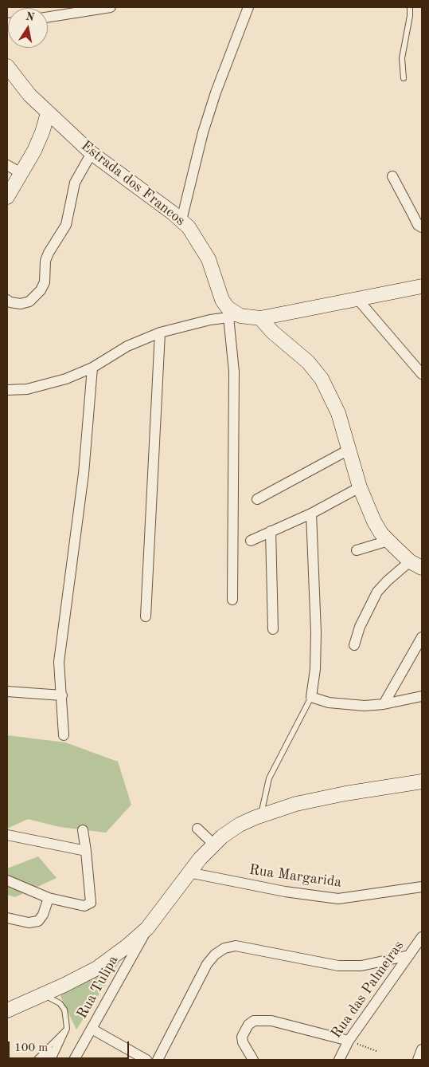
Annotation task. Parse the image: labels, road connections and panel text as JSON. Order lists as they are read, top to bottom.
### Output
{
  "streets": {
    "street": [
      "Estrada dos Francos",
      "Rua Margarida",
      "Rua Tulipa",
      "Rua das Palmeiras"
    ]
  },
  "scale_bar": "100 m",
  "north": "top"
}
